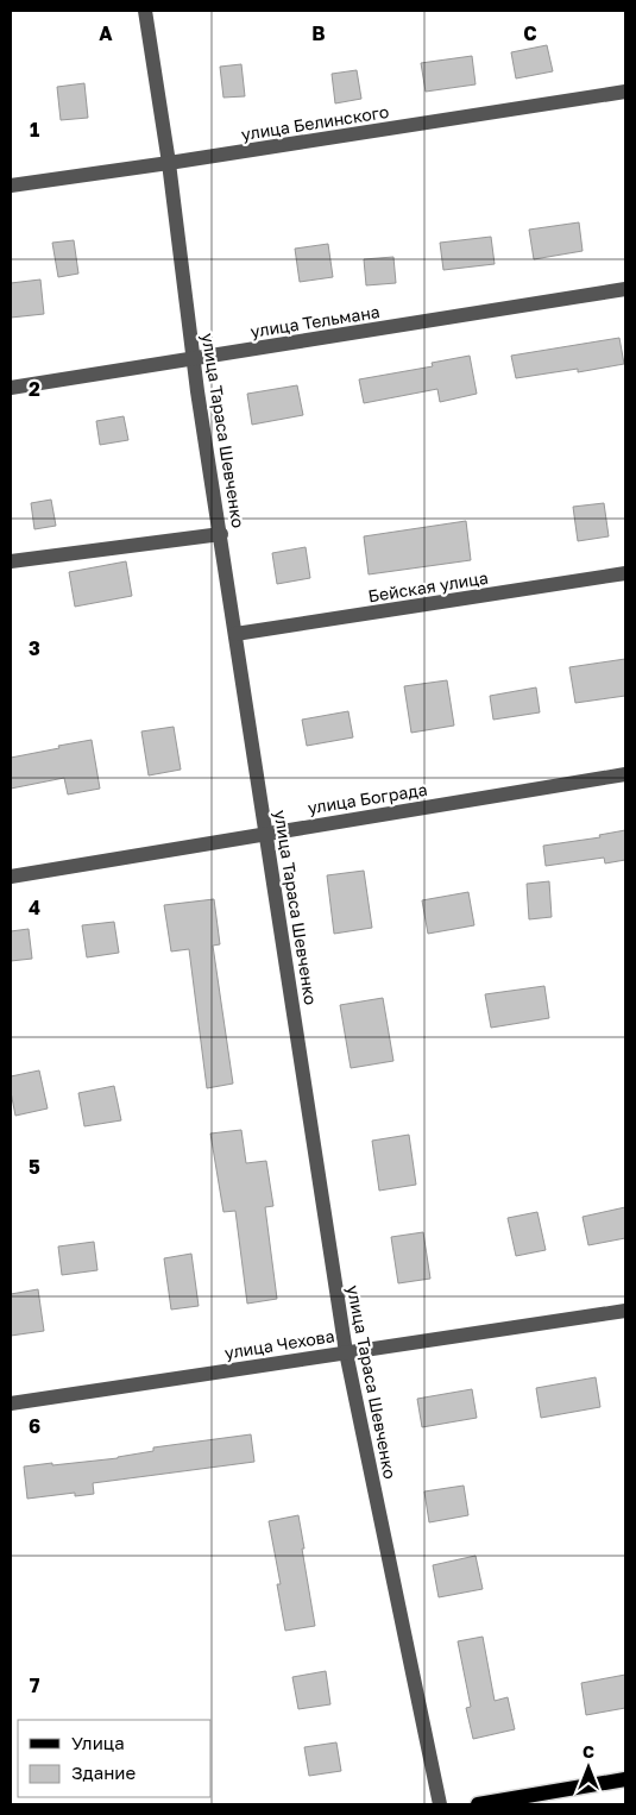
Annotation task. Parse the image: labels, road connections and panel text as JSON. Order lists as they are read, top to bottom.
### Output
{
  "streets": {
    "street": [
      "улица Белинского",
      "улица Тельмана",
      "улица Тараса Шевченко",
      "Бейская улица",
      "улица Бограда",
      "улица Чехова"
    ]
  },
  "crossings": [
    ["улица Белинского", "улица Тараса Шевченко"],
    ["улица Тельмана", "улица Тараса Шевченко"],
    ["улица Тараса Шевченко", "Бейская улица"],
    ["улица Тараса Шевченко", "улица Бограда"],
    ["улица Тараса Шевченко", "улица Чехова"]
  ],
  "legend": ["Улица", "Здание"],
  "north": "top",
  "grid": {
    "columns": ["A", "B", "C"],
    "rows": [
      "1",
      "2",
      "3",
      "4",
      "5",
      "6",
      "7"
    ]
  }
}
